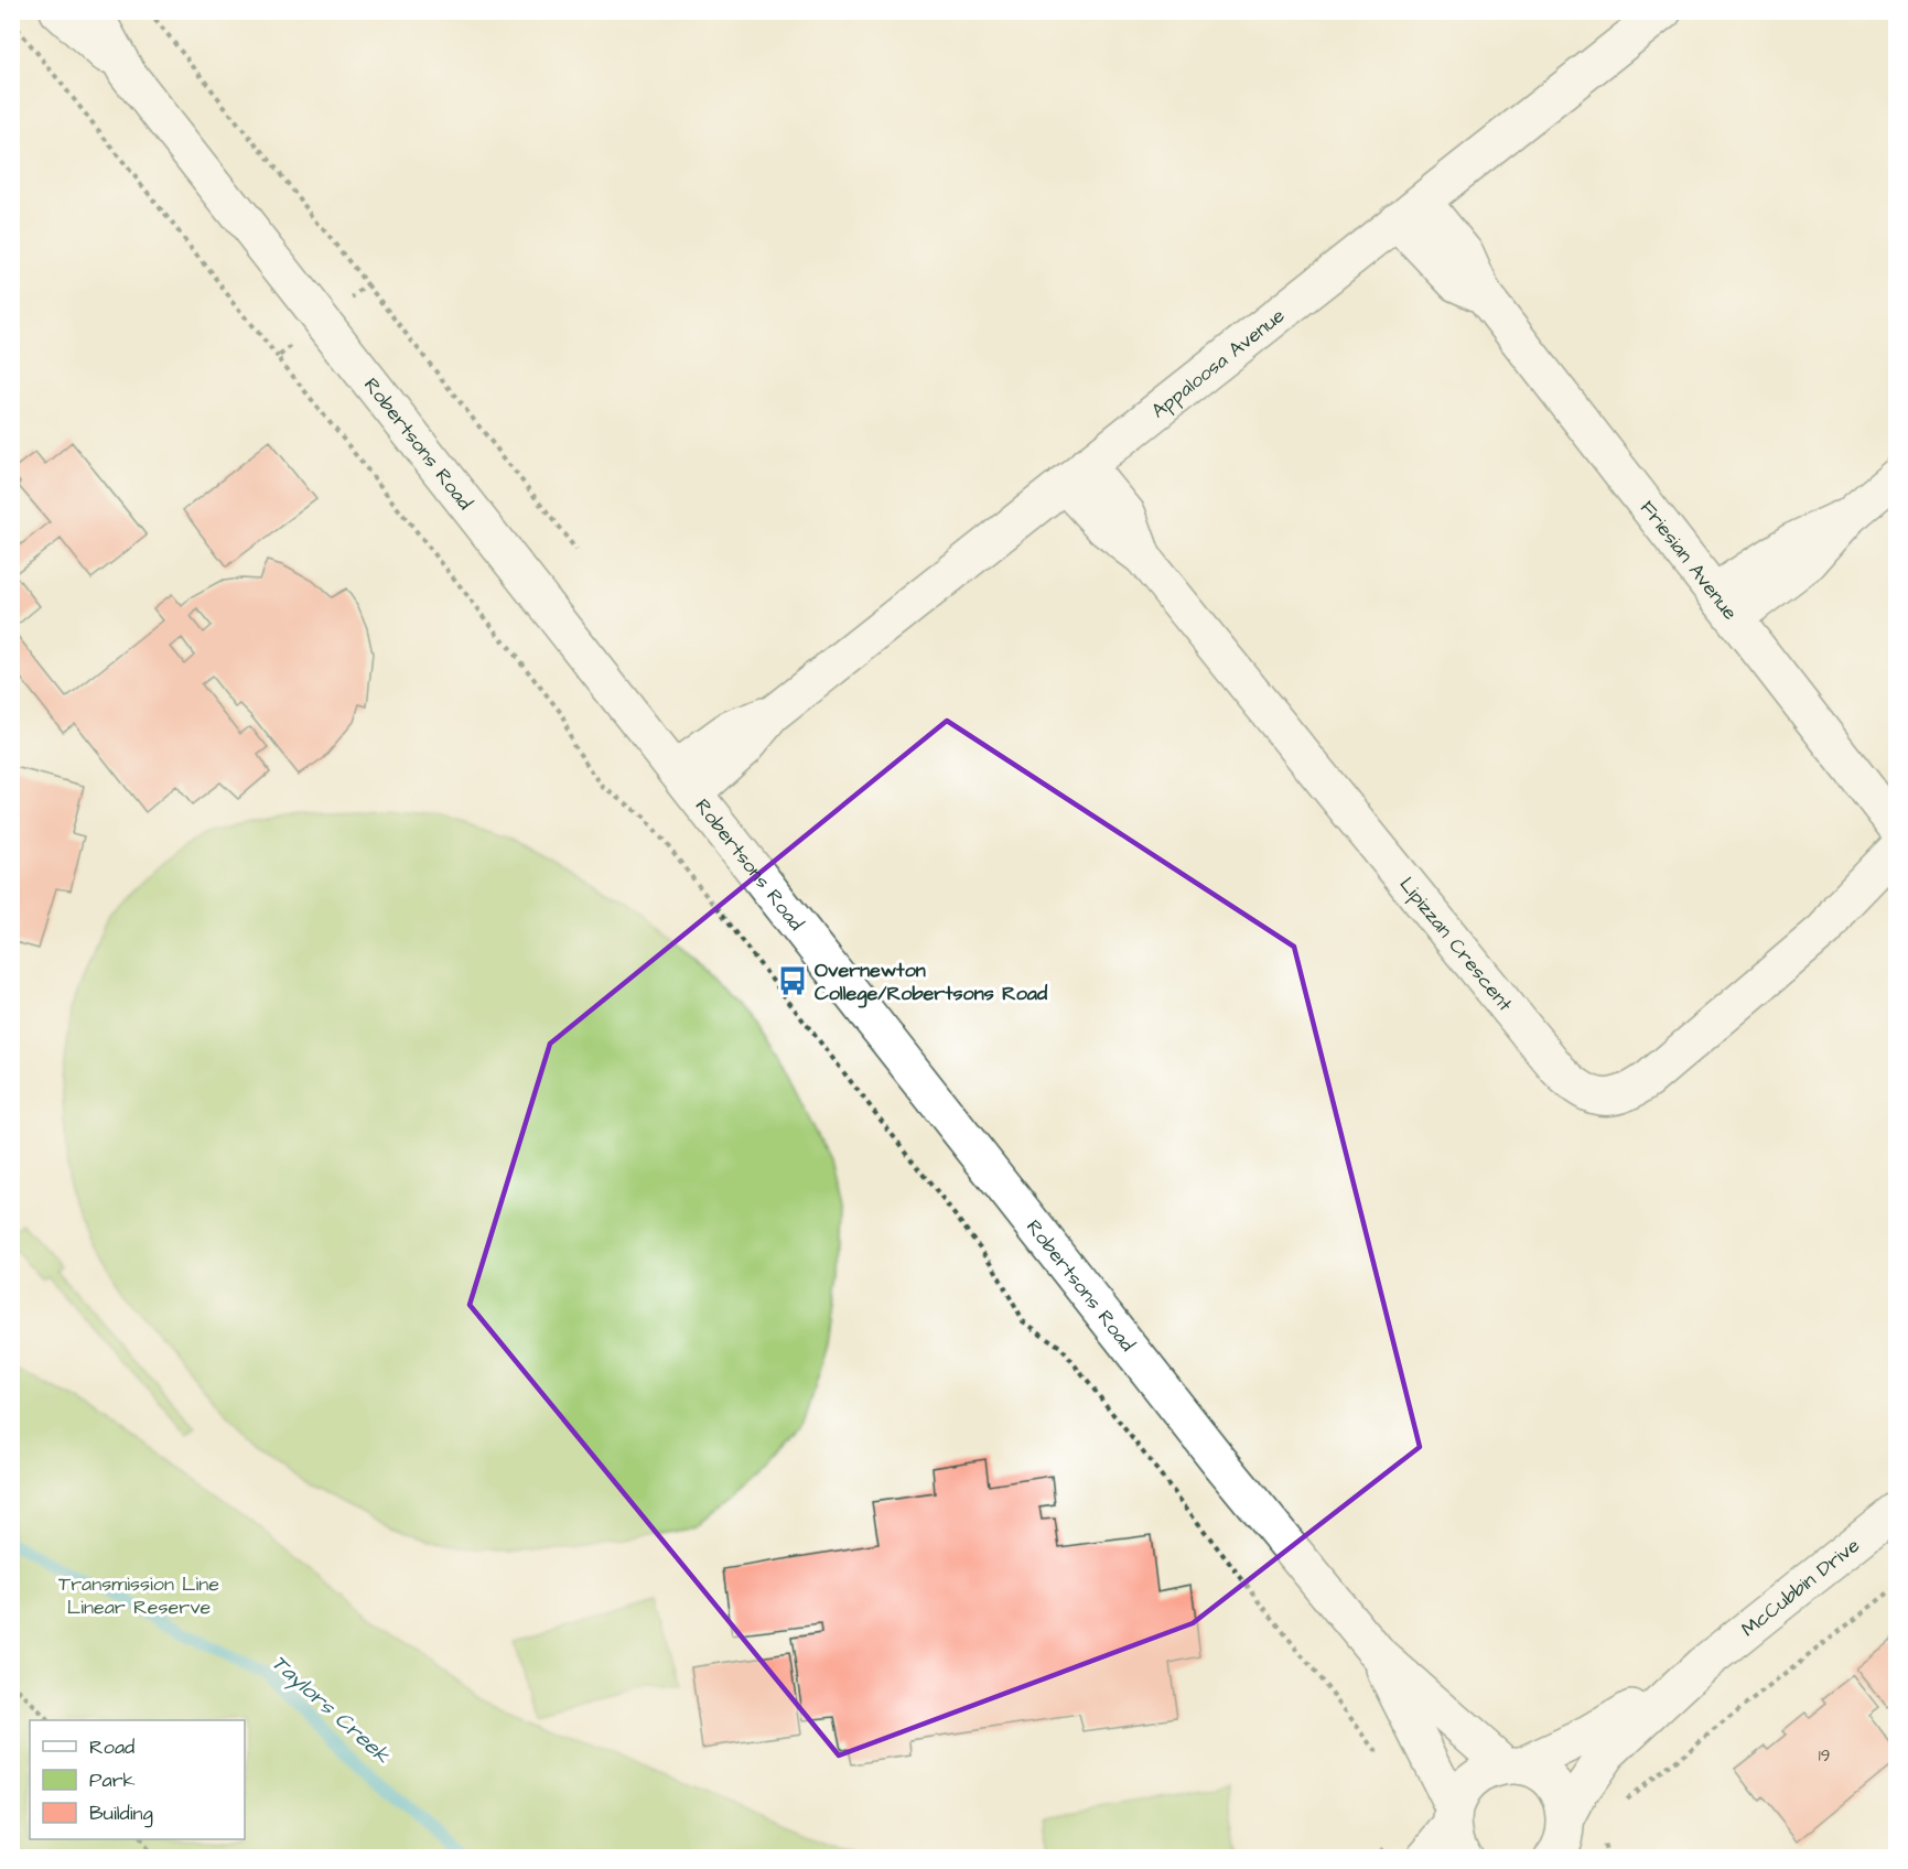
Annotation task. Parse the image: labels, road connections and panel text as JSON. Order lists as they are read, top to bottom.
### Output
{
  "streets": {
    "street": [
      "Appaloosa Avenue",
      "Robertsons Road",
      "Friesian Avenue",
      "Lipizzan Crescent",
      "McCubbin Drive"
    ]
  },
  "crossings": [
    ["Appaloosa Avenue", "Robertsons Road"],
    ["Appaloosa Avenue", "Friesian Avenue"],
    ["Appaloosa Avenue", "Lipizzan Crescent"],
    ["Robertsons Road", "McCubbin Drive"]
  ],
  "water": ["Taylors Creek"],
  "parks": ["Transmission Line Linear Reserve"],
  "places": {
    "bus stop": ["Overnewton College/Robertsons Road"]
  },
  "house_numbers": ["19"],
  "legend": ["Road", "Park", "Building"]
}
